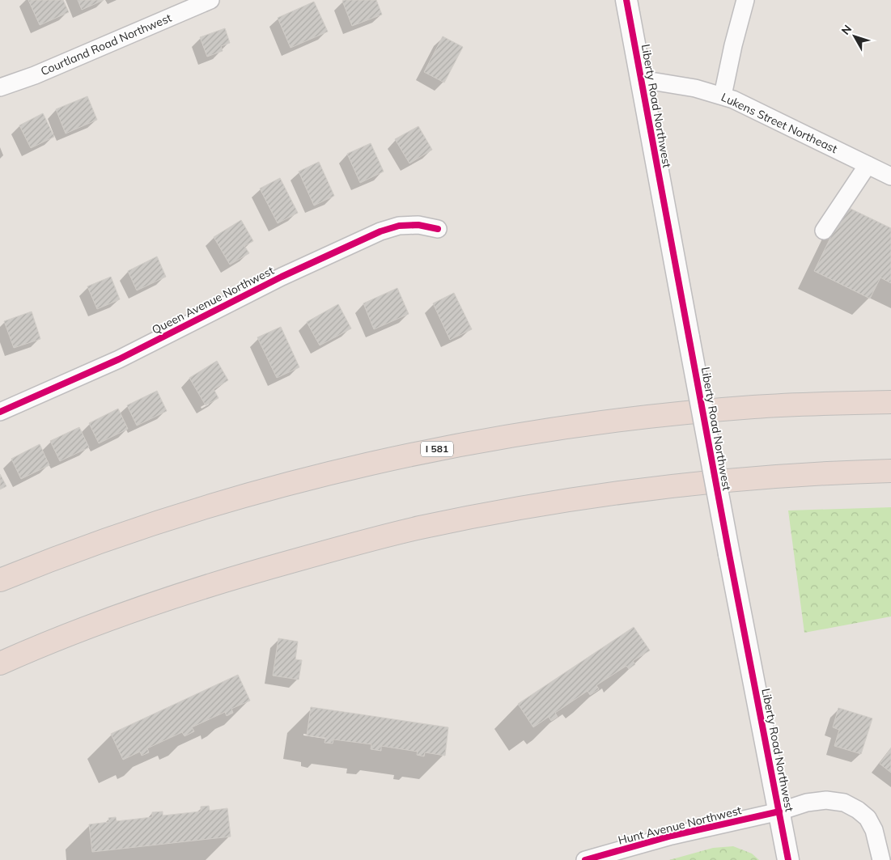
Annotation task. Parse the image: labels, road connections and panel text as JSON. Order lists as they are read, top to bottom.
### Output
{
  "streets": {
    "highway": ["I 581"],
    "street": [
      "Courtland Road Northwest",
      "Liberty Road Northwest",
      "Lukens Street Northeast",
      "Queen Avenue Northwest",
      "Hunt Avenue Northwest"
    ]
  },
  "crossings": [
    ["Liberty Road Northwest", "Lukens Street Northeast"],
    ["Liberty Road Northwest", "Hunt Avenue Northwest"]
  ],
  "north": "top left"
}
